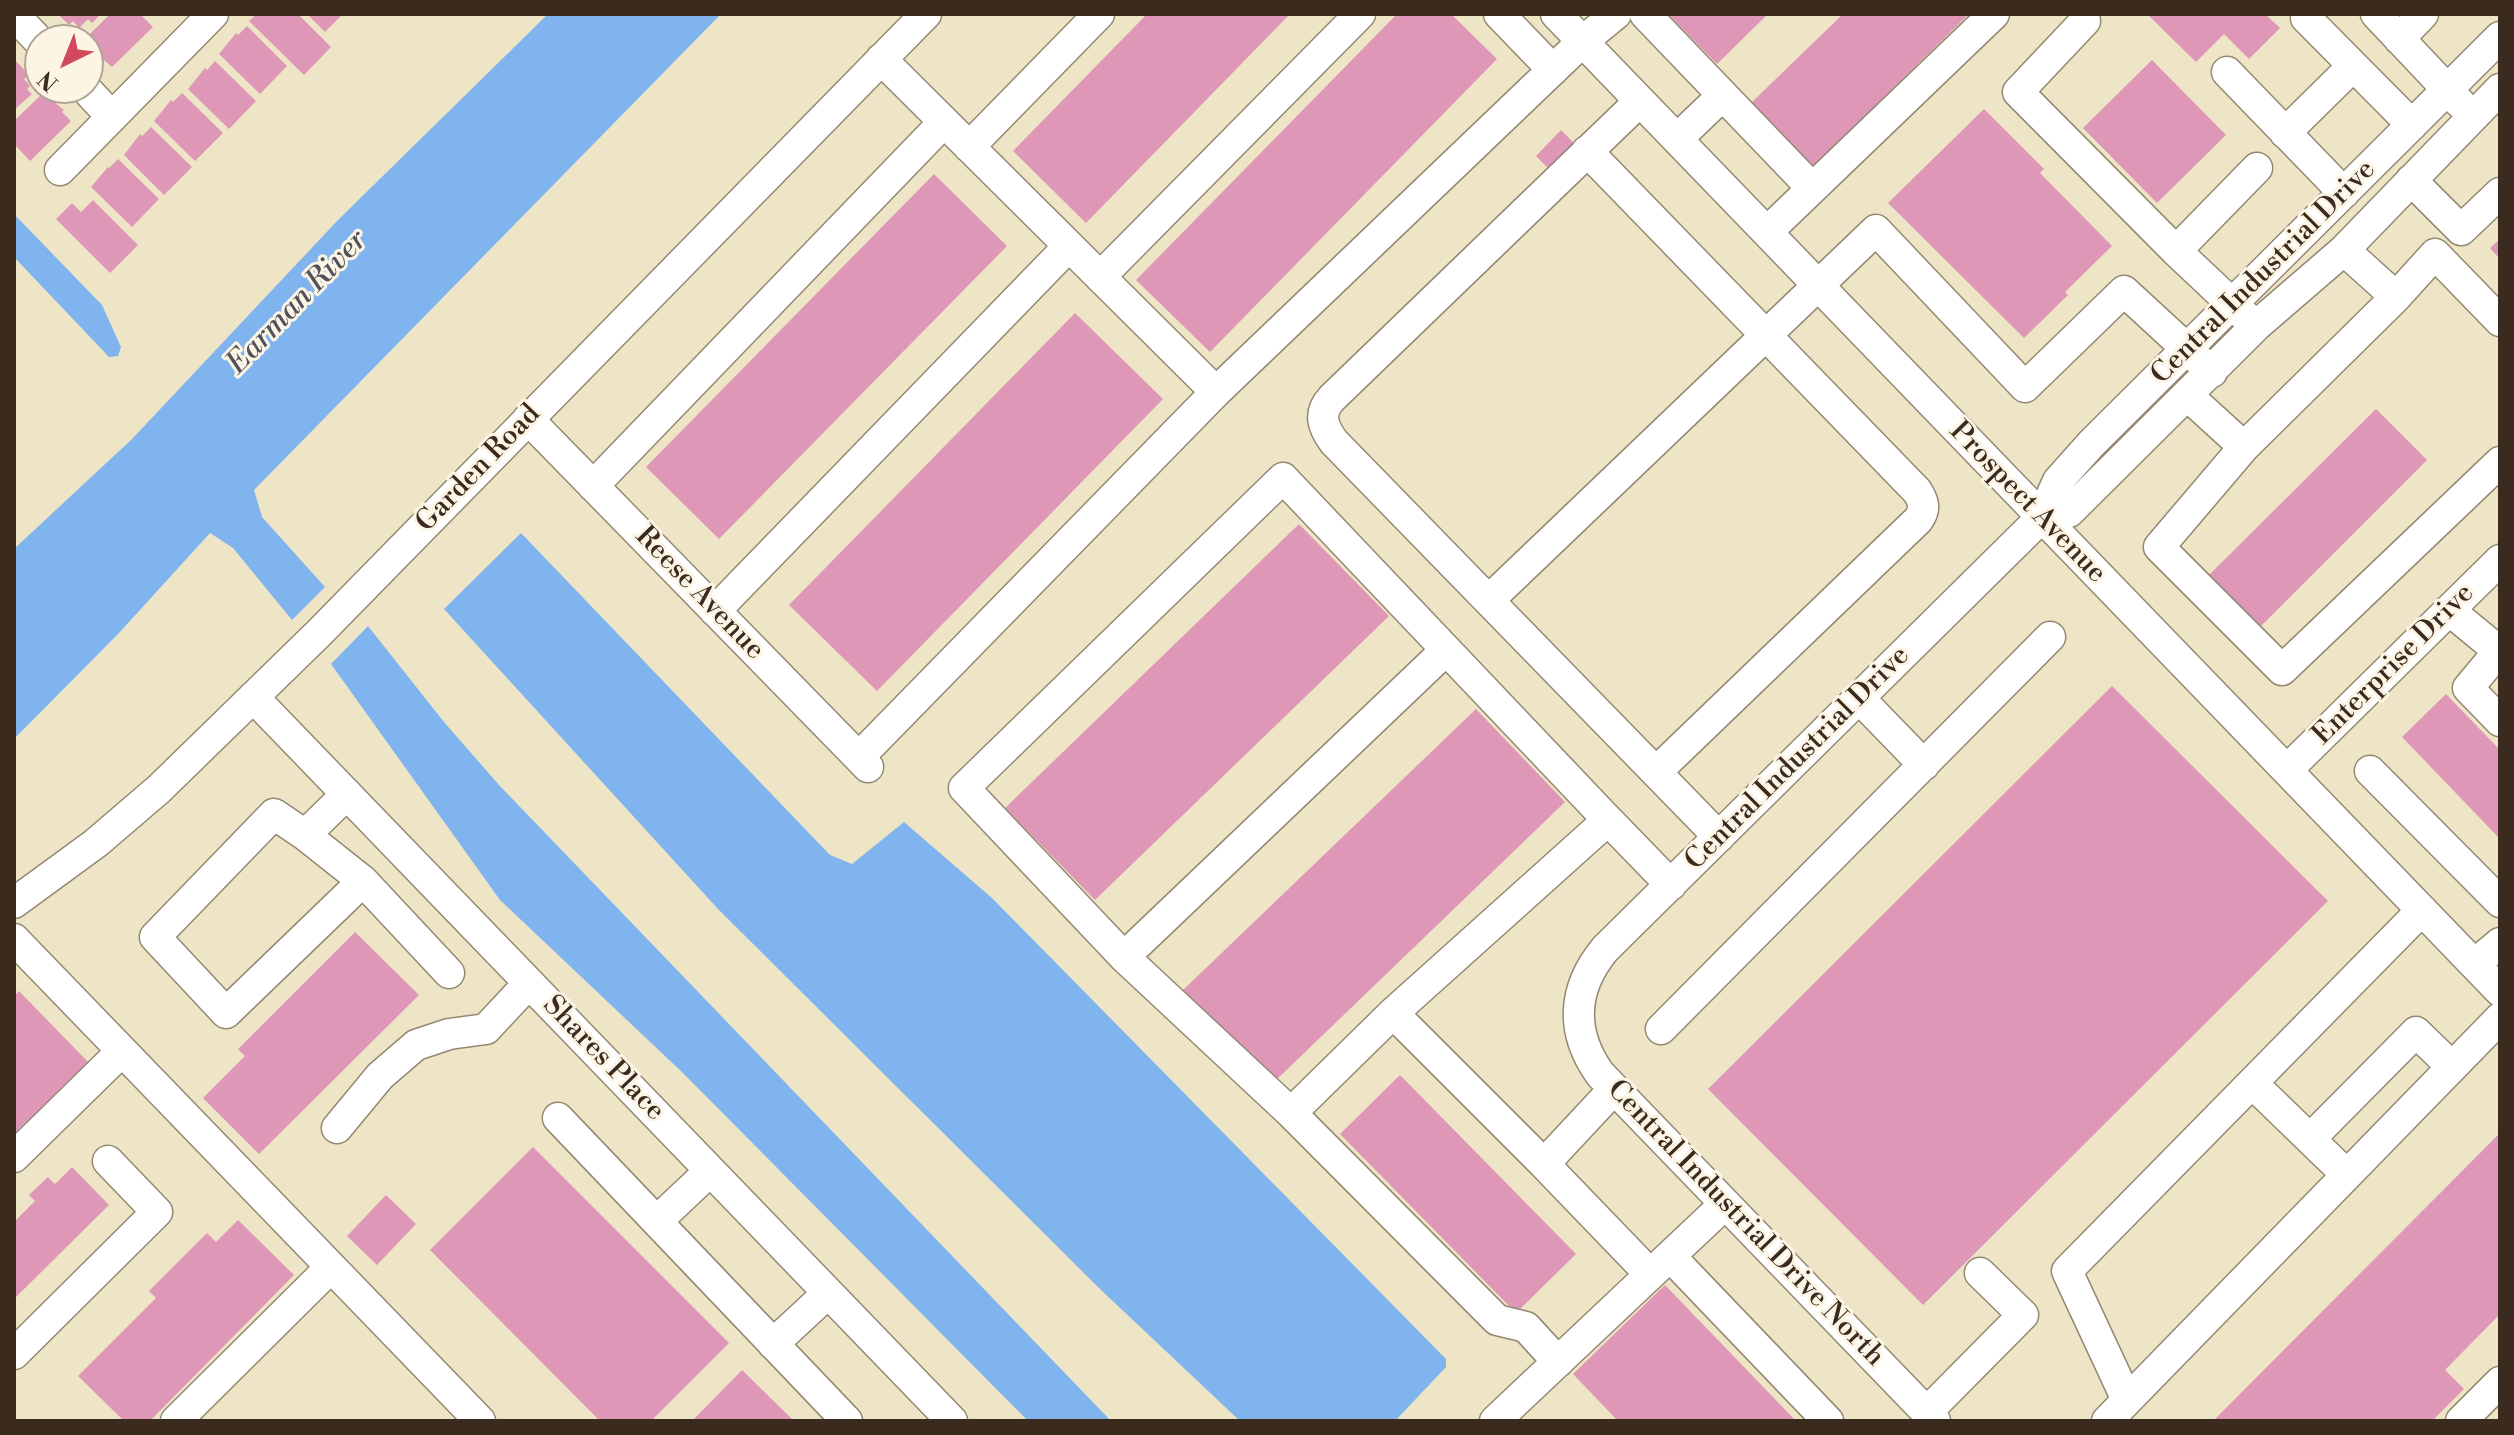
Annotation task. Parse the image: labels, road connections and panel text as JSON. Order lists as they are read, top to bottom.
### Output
{
  "streets": {
    "street": [
      "Central Industrial Drive",
      "Garden Road",
      "Prospect Avenue",
      "Reese Avenue",
      "Enterprise Drive",
      "Shares Place",
      "Central Industrial Drive North"
    ]
  },
  "crossings": [
    ["Central Industrial Drive", "Prospect Avenue"],
    ["Central Industrial Drive", "Central Industrial Drive North"],
    ["Garden Road", "Reese Avenue"],
    ["Garden Road", "Shares Place"],
    ["Prospect Avenue", "Enterprise Drive"]
  ],
  "water": ["Earman River"],
  "north": "bottom left"
}
